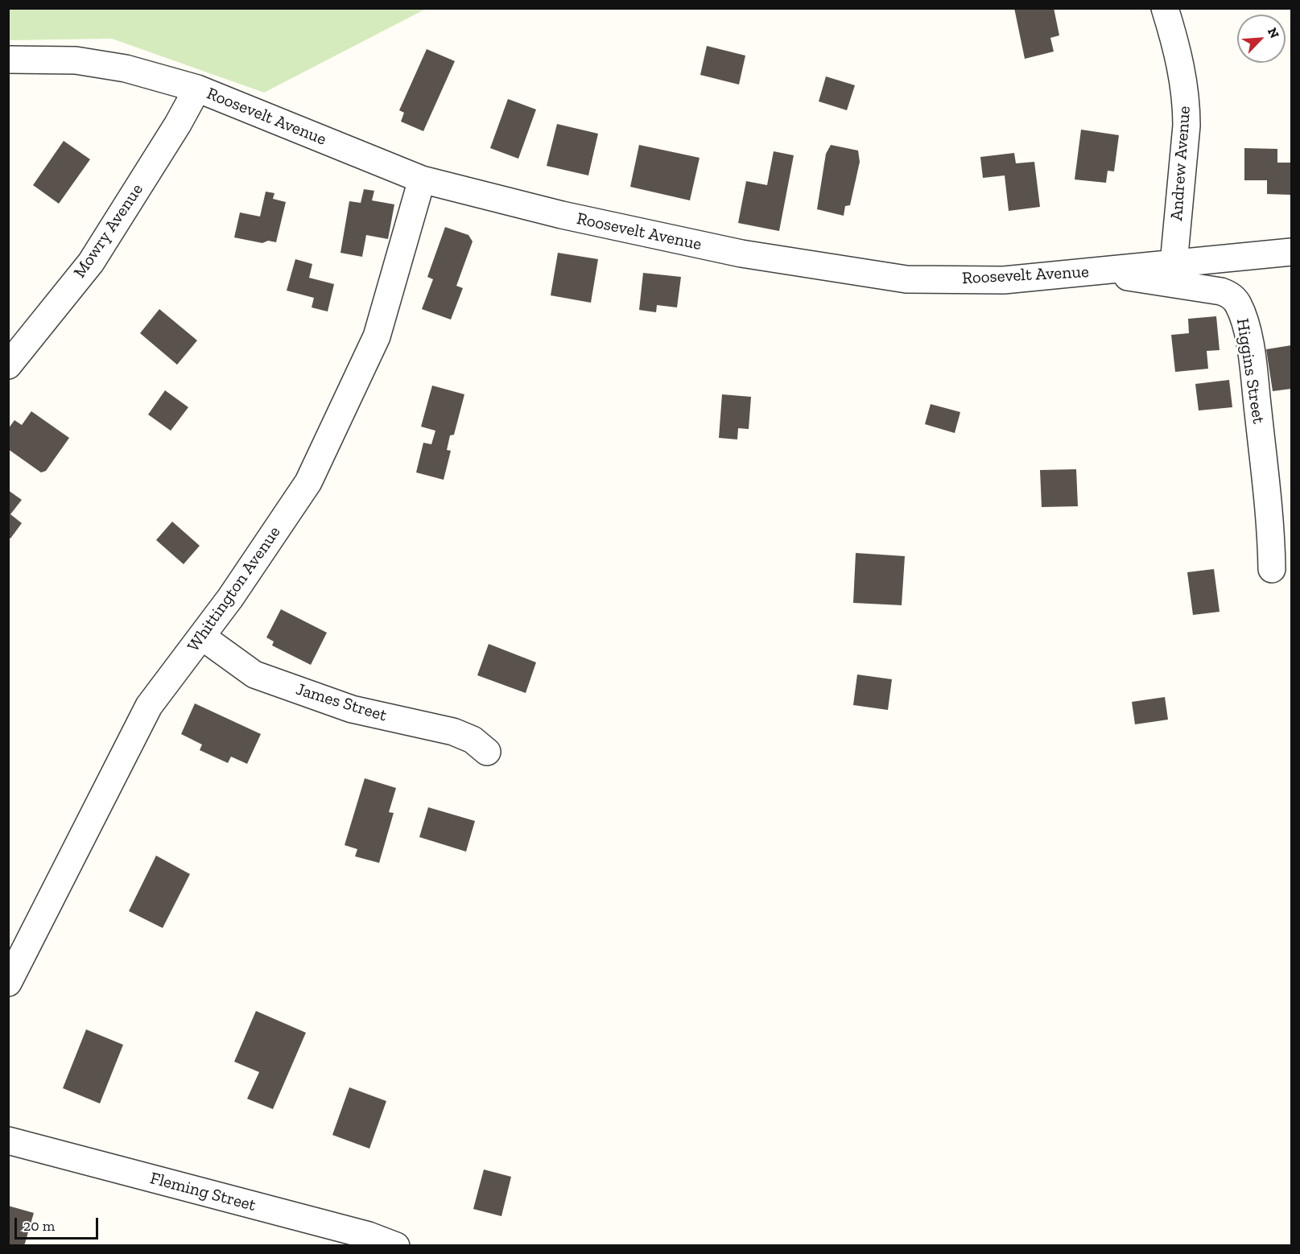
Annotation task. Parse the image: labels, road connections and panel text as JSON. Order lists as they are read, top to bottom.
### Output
{
  "streets": {
    "street": [
      "Roosevelt Avenue",
      "Andrew Avenue",
      "Mowry Avenue",
      "Higgins Street",
      "Whittington Avenue",
      "James Street",
      "Fleming Street"
    ]
  },
  "crossings": [
    ["Roosevelt Avenue", "Andrew Avenue"],
    ["Roosevelt Avenue", "Mowry Avenue"],
    ["Roosevelt Avenue", "Higgins Street"],
    ["Roosevelt Avenue", "Whittington Avenue"],
    ["Whittington Avenue", "James Street"]
  ],
  "scale_bar": "20 m",
  "north": "top right"
}
